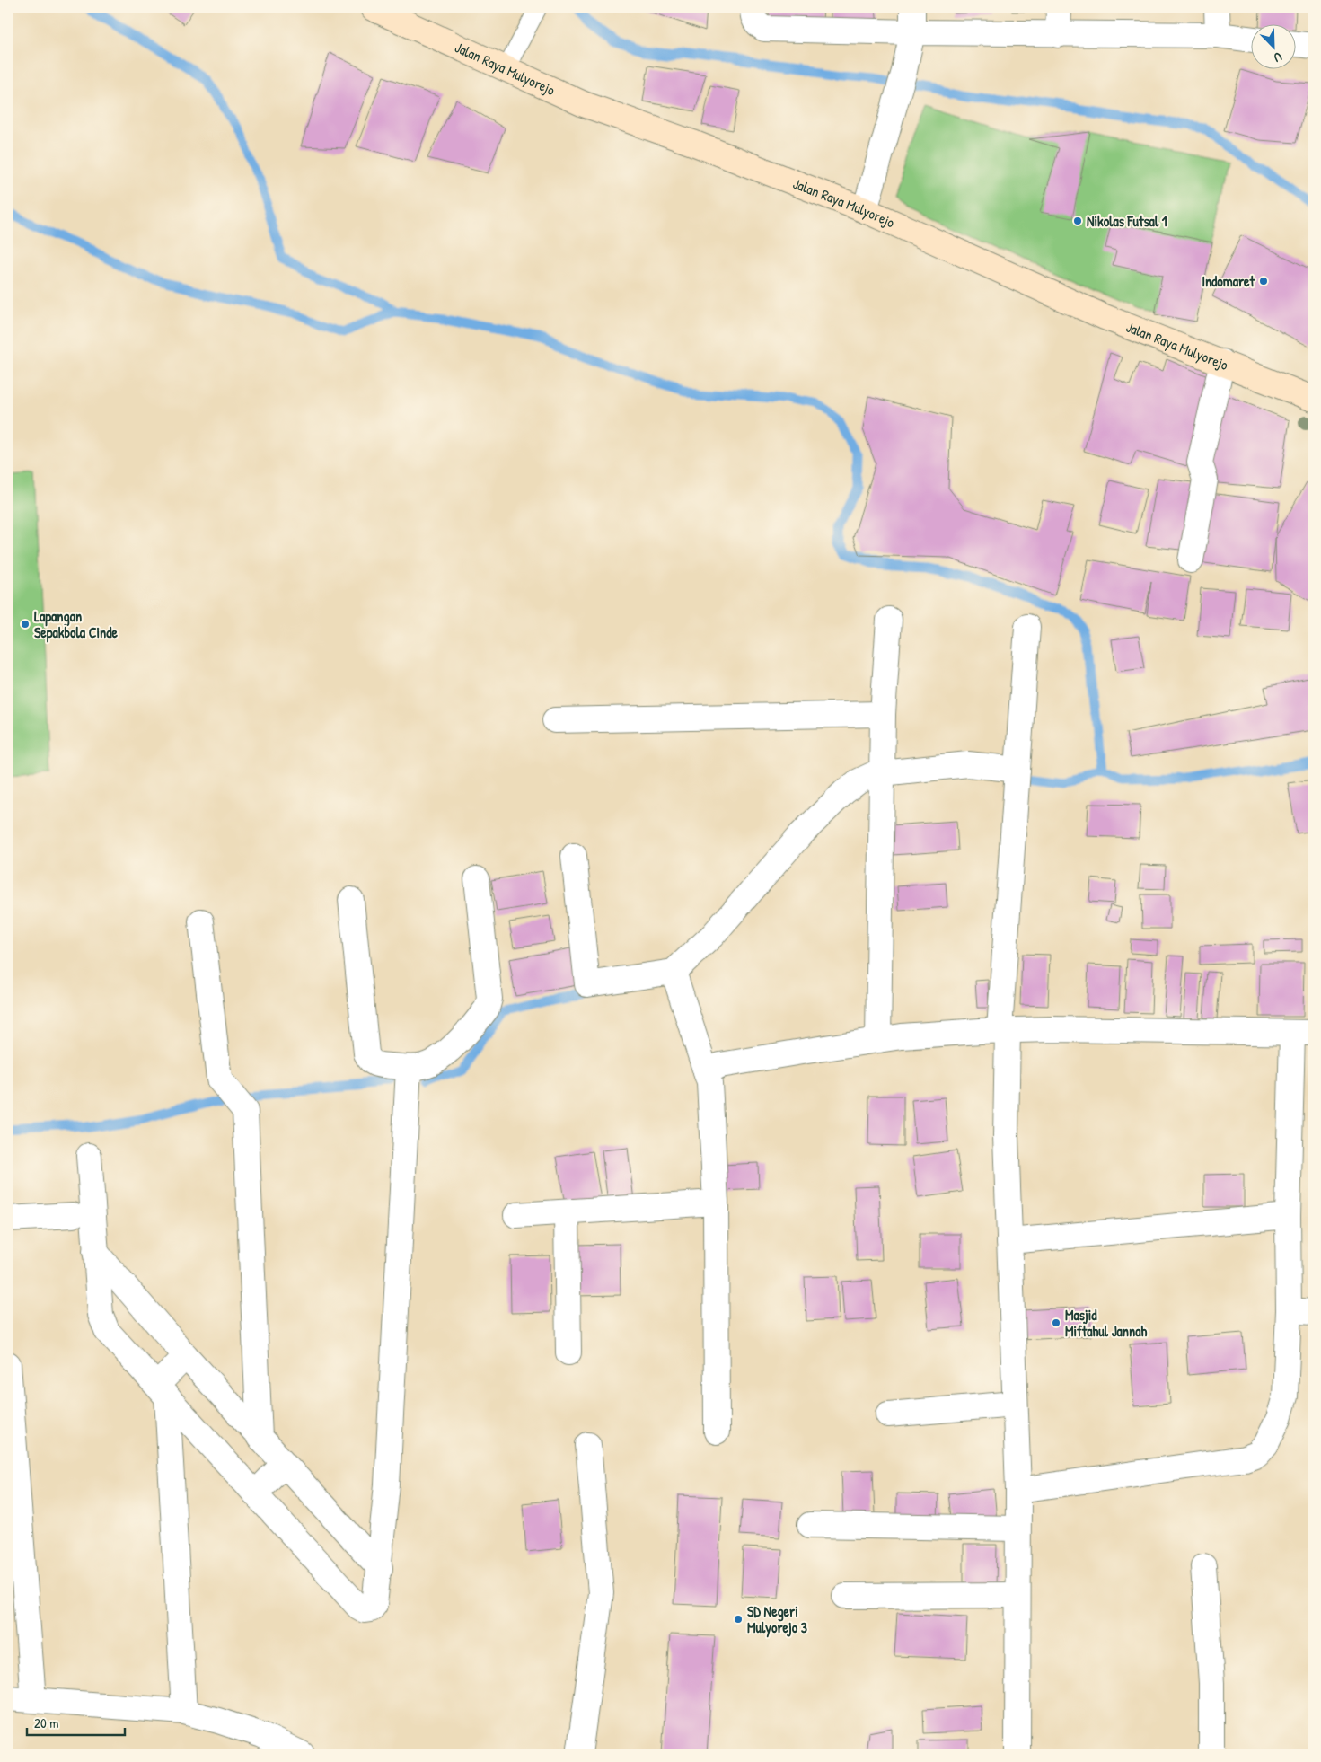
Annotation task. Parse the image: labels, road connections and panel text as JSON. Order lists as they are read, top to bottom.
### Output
{
  "streets": {
    "main road": ["Jalan Raya Mulyorejo"]
  },
  "places": [
    "Nikolas Futsal 1",
    "Indomaret",
    "Lapangan Sepakbola Cinde",
    "Masjid Miftahul Jannah",
    "SD Negeri Mulyorejo 3"
  ],
  "scale_bar": "20 m",
  "north": "bottom right"
}
